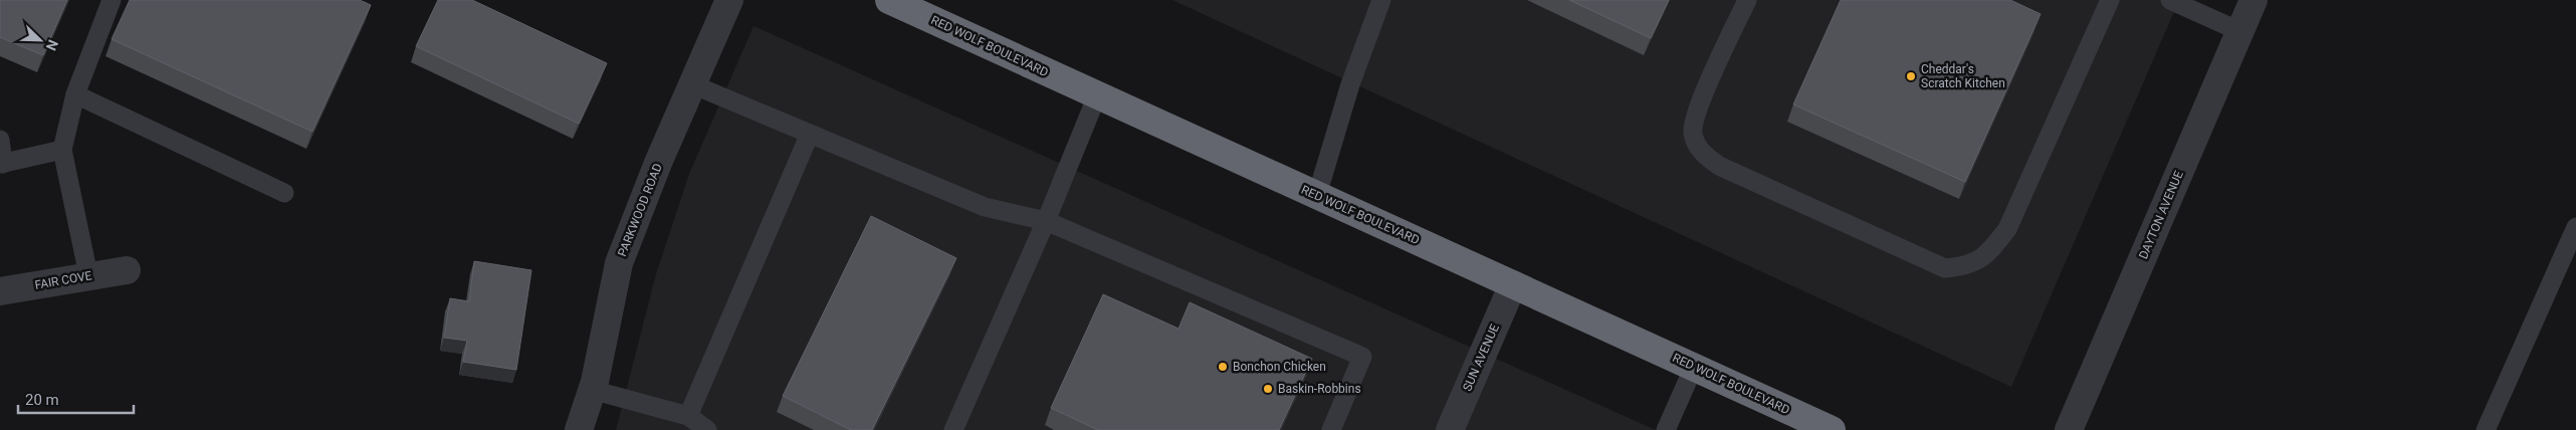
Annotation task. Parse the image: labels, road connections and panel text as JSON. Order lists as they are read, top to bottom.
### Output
{
  "streets": {
    "highway": ["RED WOLF BOULEVARD"],
    "street": [
      "PARKWOOD ROAD",
      "DAYTON AVENUE",
      "FAIR COVE",
      "SUN AVENUE"
    ]
  },
  "crossings": [
    ["RED WOLF BOULEVARD", "SUN AVENUE"]
  ],
  "places": ["Cheddar's Scratch Kitchen", "Bonchon Chicken", "Baskin-Robbins"],
  "scale_bar": "20 m",
  "north": "bottom right"
}
